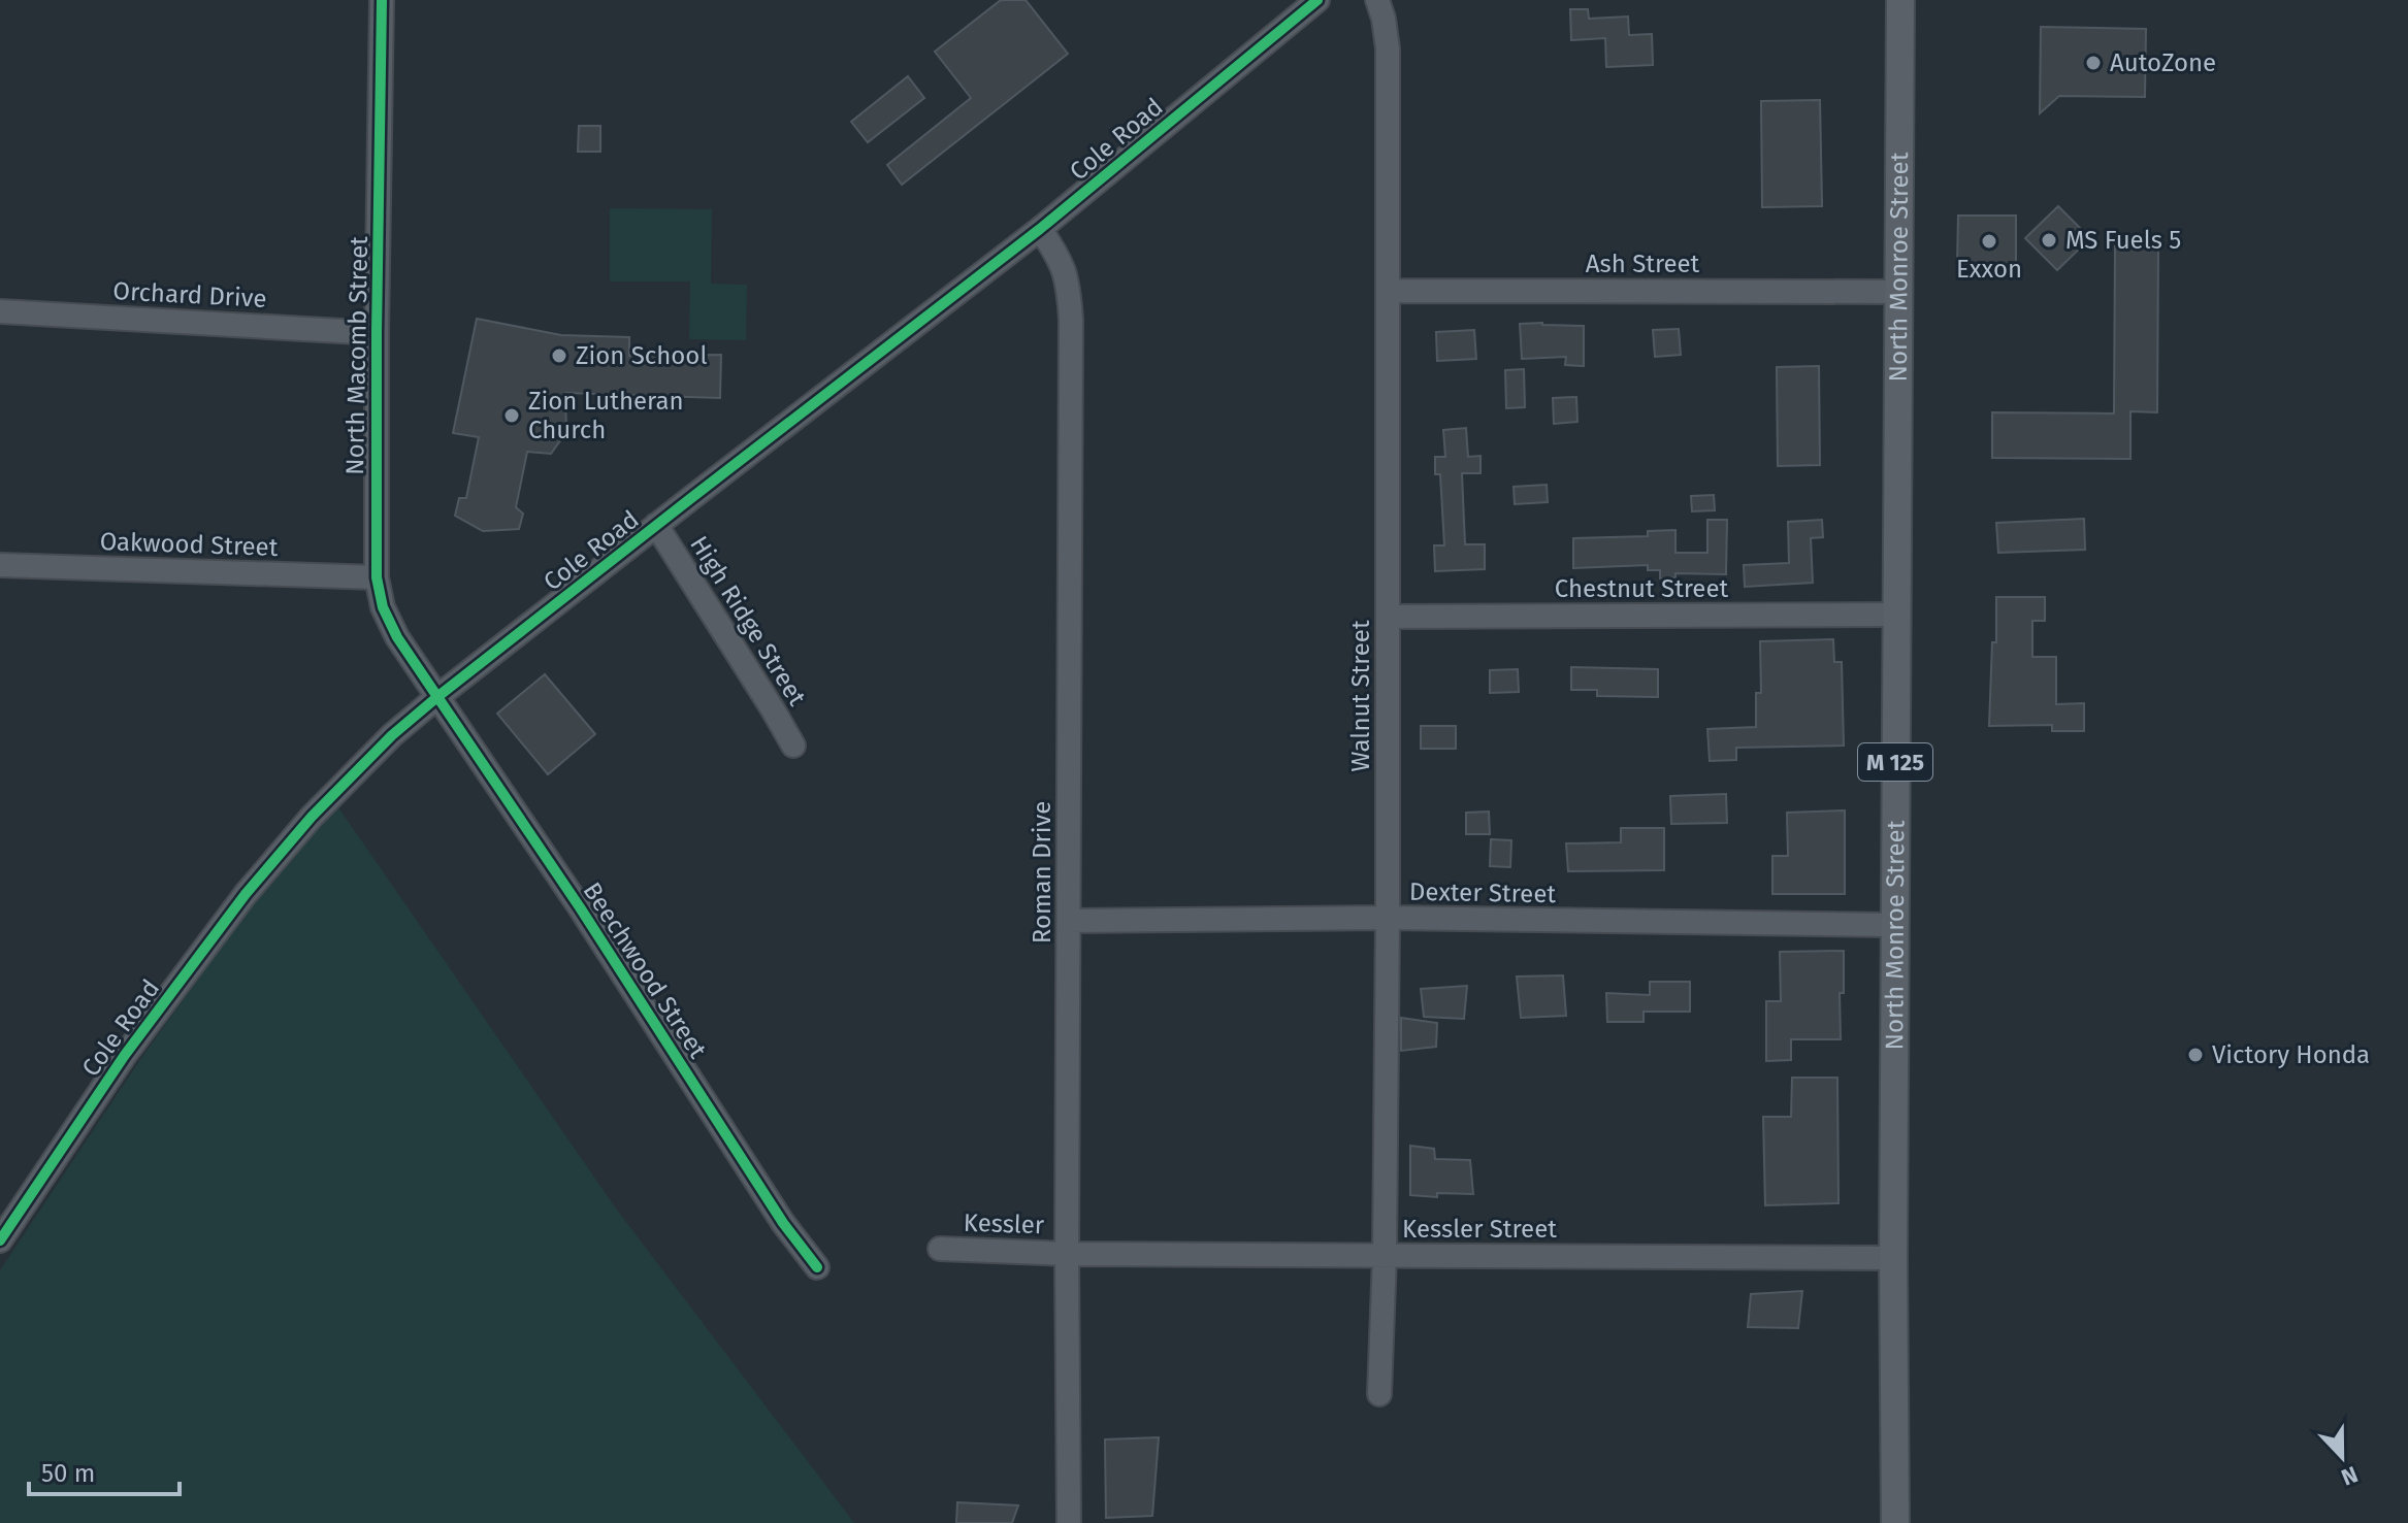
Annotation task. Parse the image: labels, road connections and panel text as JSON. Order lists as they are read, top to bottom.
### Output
{
  "streets": {
    "main road": ["North Monroe Street", "M 125"],
    "street": [
      "Cole Road",
      "Ash Street",
      "Orchard Drive",
      "North Macomb Street",
      "Oakwood Street",
      "Chestnut Street",
      "High Ridge Street",
      "Walnut Street",
      "Roman Drive",
      "Dexter Street",
      "Beechwood Street",
      "Kessler",
      "Kessler Street"
    ]
  },
  "crossings": [
    ["Cole Road", "North Macomb Street"],
    ["Cole Road", "High Ridge Street"],
    ["Cole Road", "Roman Drive"],
    ["Cole Road", "Beechwood Street"],
    ["Ash Street", "North Monroe Street"],
    ["Ash Street", "Walnut Street"],
    ["North Monroe Street", "Chestnut Street"],
    ["North Monroe Street", "Dexter Street"],
    ["North Monroe Street", "Kessler Street"],
    ["Orchard Drive", "North Macomb Street"],
    ["North Macomb Street", "Oakwood Street"],
    ["North Macomb Street", "Beechwood Street"],
    ["Chestnut Street", "Walnut Street"],
    ["Walnut Street", "Dexter Street"],
    ["Walnut Street", "Kessler Street"],
    ["Roman Drive", "Dexter Street"],
    ["Roman Drive", "Kessler"],
    ["Roman Drive", "Kessler Street"],
    ["Kessler", "Kessler Street"]
  ],
  "places": [
    "AutoZone",
    "MS Fuels 5",
    "Exxon",
    "Zion School",
    "Zion Lutheran Church",
    "Victory Honda"
  ],
  "scale_bar": "50 m",
  "north": "bottom"
}
